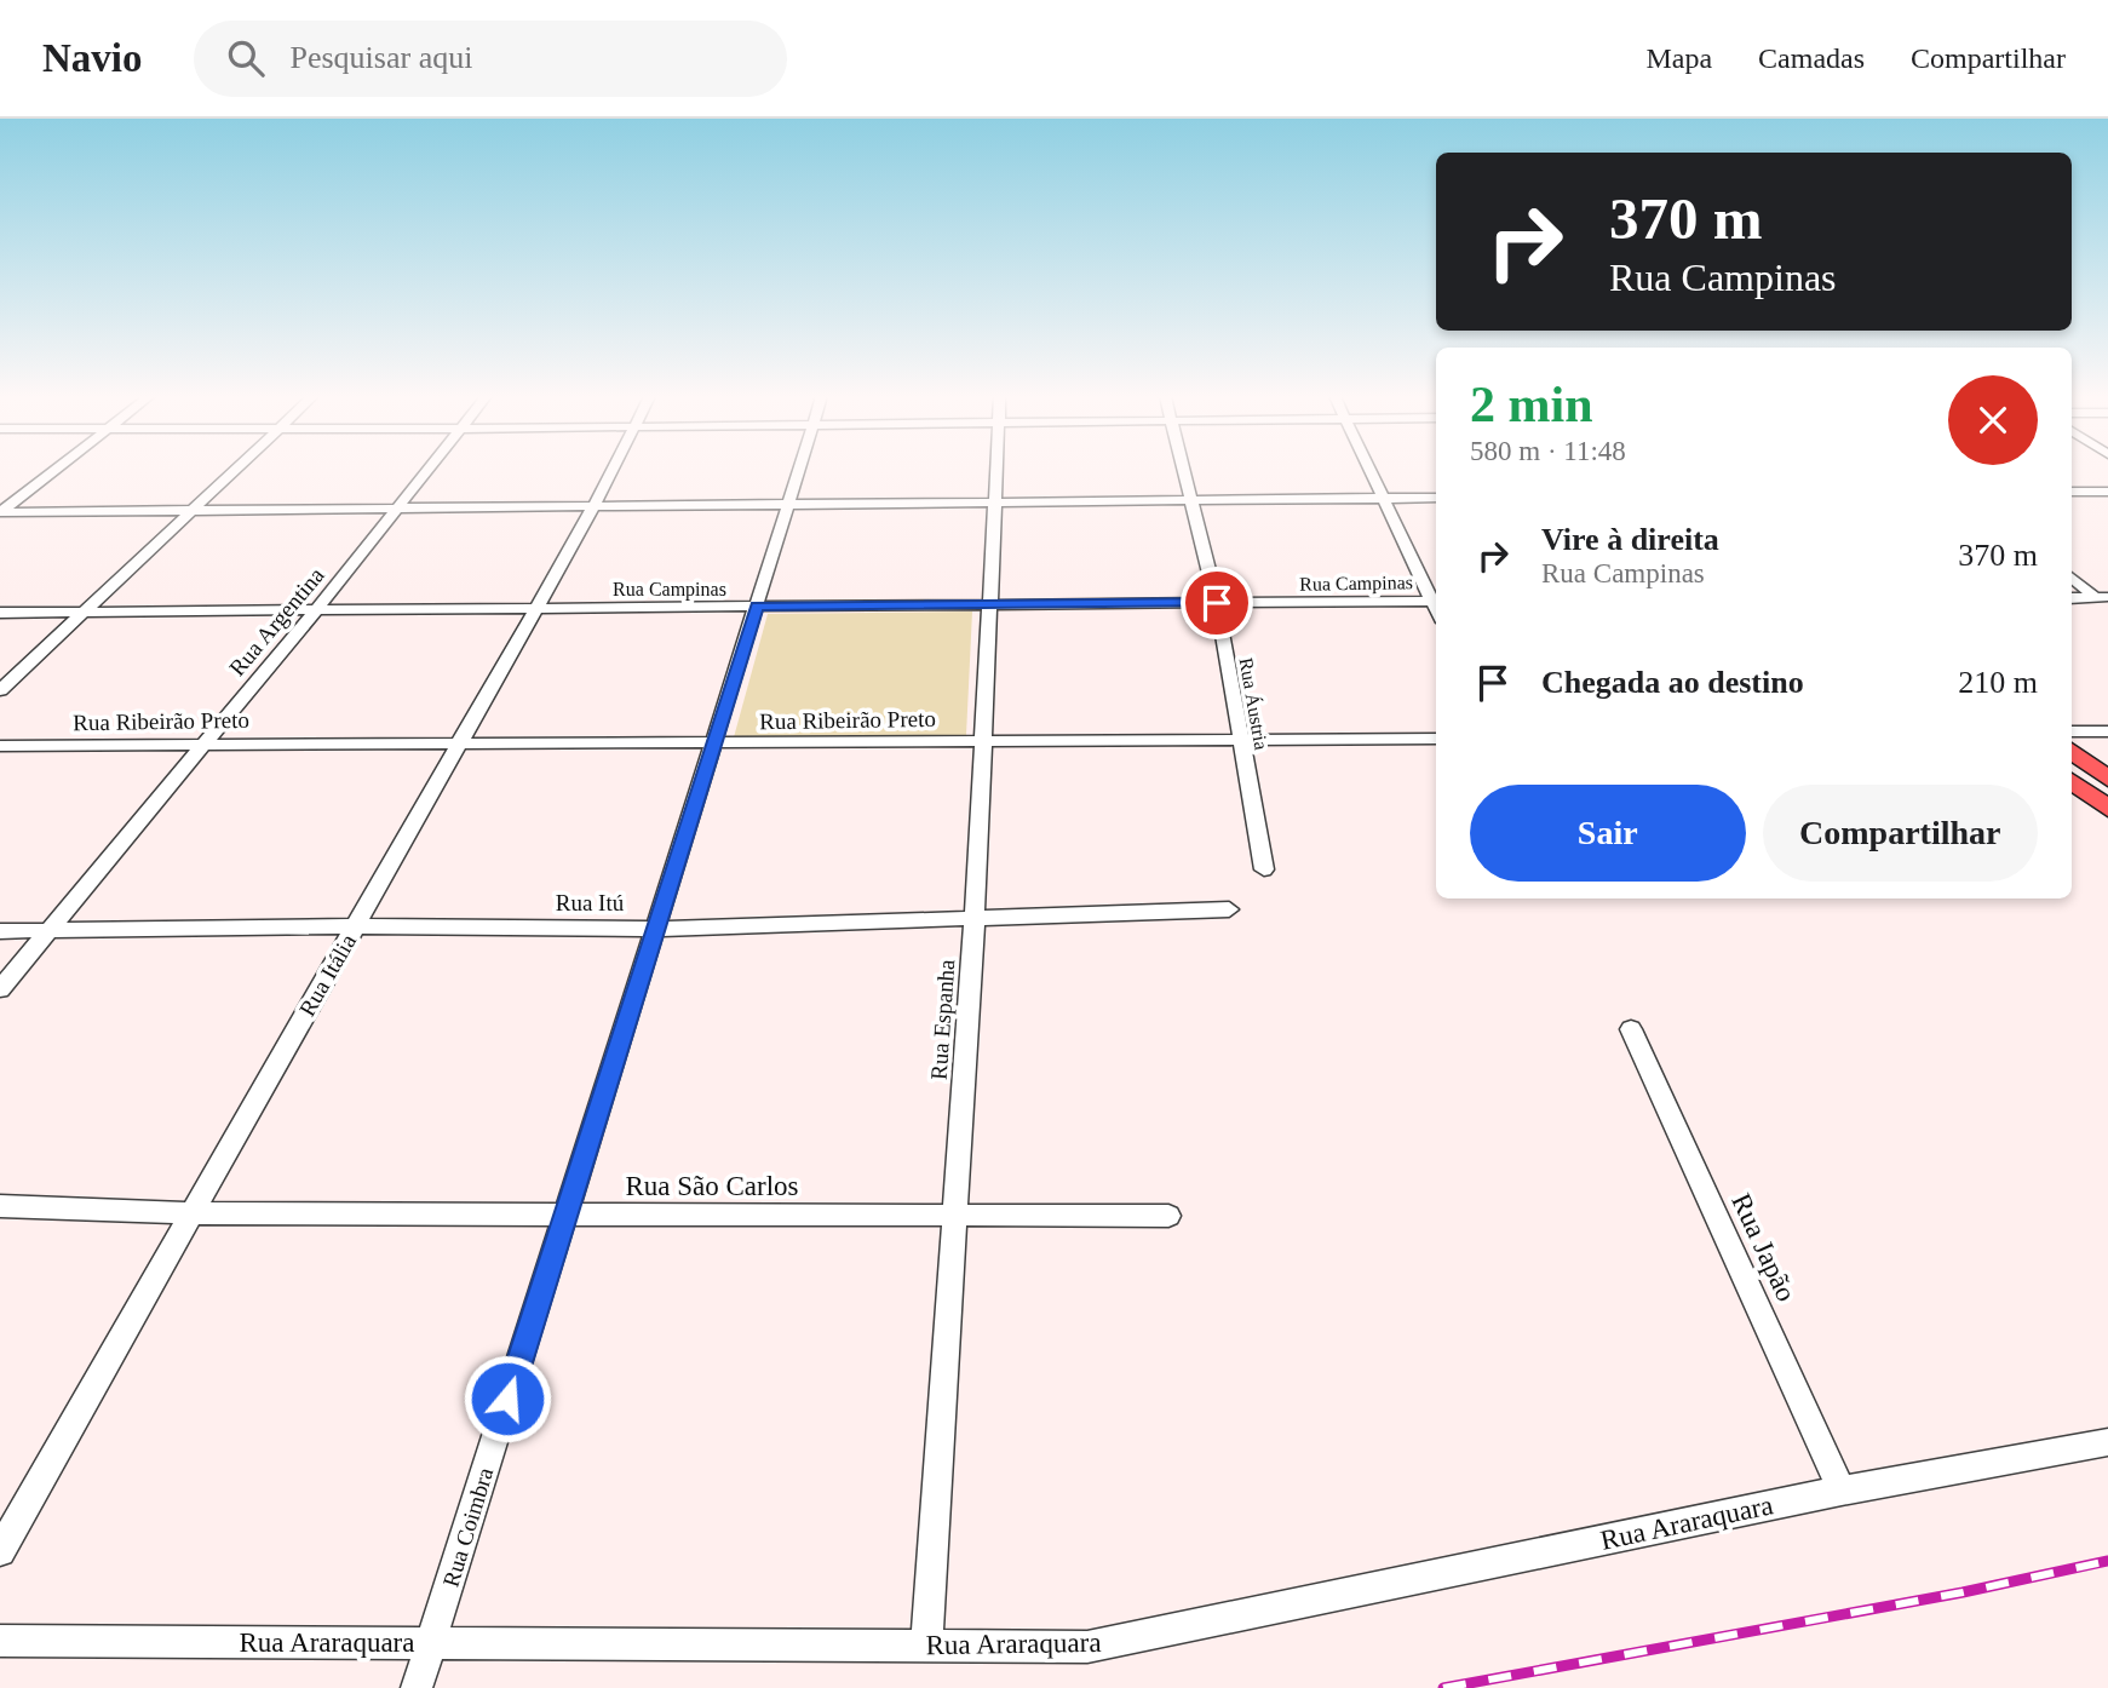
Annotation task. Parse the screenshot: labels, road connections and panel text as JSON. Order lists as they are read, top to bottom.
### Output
{
  "streets": {
    "street": [
      "Rua Campinas",
      "Rua Argentina",
      "Rua Áustria",
      "Rua Ribeirão Preto",
      "Rua Itú",
      "Rua Itália",
      "Rua Espanha",
      "Rua São Carlos",
      "Rua Japão",
      "Rua Araraquara",
      "Rua Coimbra"
    ]
  },
  "crossings": [
    ["Rua Campinas", "Rua Argentina"],
    ["Rua Campinas", "Rua Áustria"],
    ["Rua Campinas", "Rua Itália"],
    ["Rua Campinas", "Rua Espanha"],
    ["Rua Campinas", "Rua Coimbra"],
    ["Rua Argentina", "Rua Ribeirão Preto"],
    ["Rua Argentina", "Rua Itú"],
    ["Rua Áustria", "Rua Ribeirão Preto"],
    ["Rua Ribeirão Preto", "Rua Itália"],
    ["Rua Ribeirão Preto", "Rua Espanha"],
    ["Rua Ribeirão Preto", "Rua Coimbra"],
    ["Rua Itú", "Rua Itália"],
    ["Rua Itú", "Rua Espanha"],
    ["Rua Itú", "Rua Coimbra"],
    ["Rua Itália", "Rua São Carlos"],
    ["Rua Espanha", "Rua São Carlos"],
    ["Rua Espanha", "Rua Araraquara"],
    ["Rua São Carlos", "Rua Coimbra"],
    ["Rua Japão", "Rua Araraquara"],
    ["Rua Araraquara", "Rua Coimbra"]
  ],
  "page": {
    "header": "Navio",
    "search": "Pesquisar aqui",
    "nav": ["Mapa", "Camadas", "Compartilhar"],
    "turn": ["370 m", "Rua Campinas"],
    "heading": ["2 min", "580 m · 11:48"],
    "list": [
      {
        "name": "Vire à direita",
        "note": "Rua Campinas",
        "value": "370 m"
      },
      {
        "name": "Chegada ao destino",
        "value": "210 m"
      }
    ],
    "buttons": ["Sair", "Compartilhar"]
  }
}
